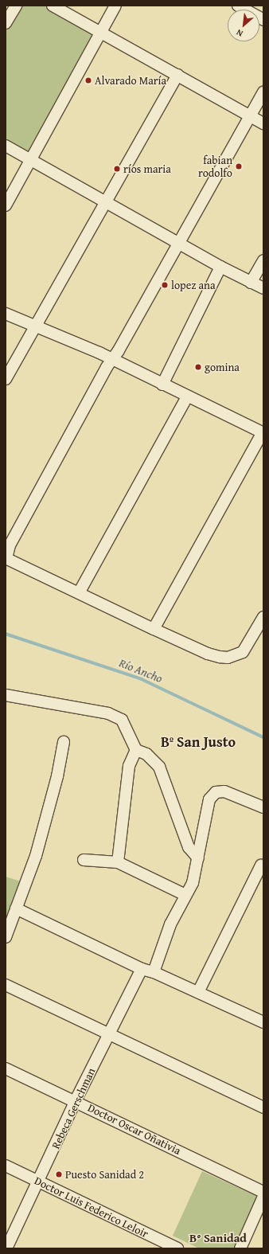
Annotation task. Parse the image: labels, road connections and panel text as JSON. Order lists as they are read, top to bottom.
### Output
{
  "streets": {
    "street": ["Rebeca Gerschman", "Doctor Oscar Oñativia", "Doctor Luis Federico Leloir"]
  },
  "crossings": [
    ["Rebeca Gerschman", "Doctor Oscar Oñativia"],
    ["Rebeca Gerschman", "Doctor Luis Federico Leloir"]
  ],
  "districts": ["Bº San Justo", "B° Sanidad"],
  "water": ["Río Ancho"],
  "places": [
    "Alvarado María",
    "fabian rodolfo",
    "ríos maria",
    "lopez ana",
    "gomina",
    "Puesto Sanidad 2"
  ],
  "north": "bottom left"
}
